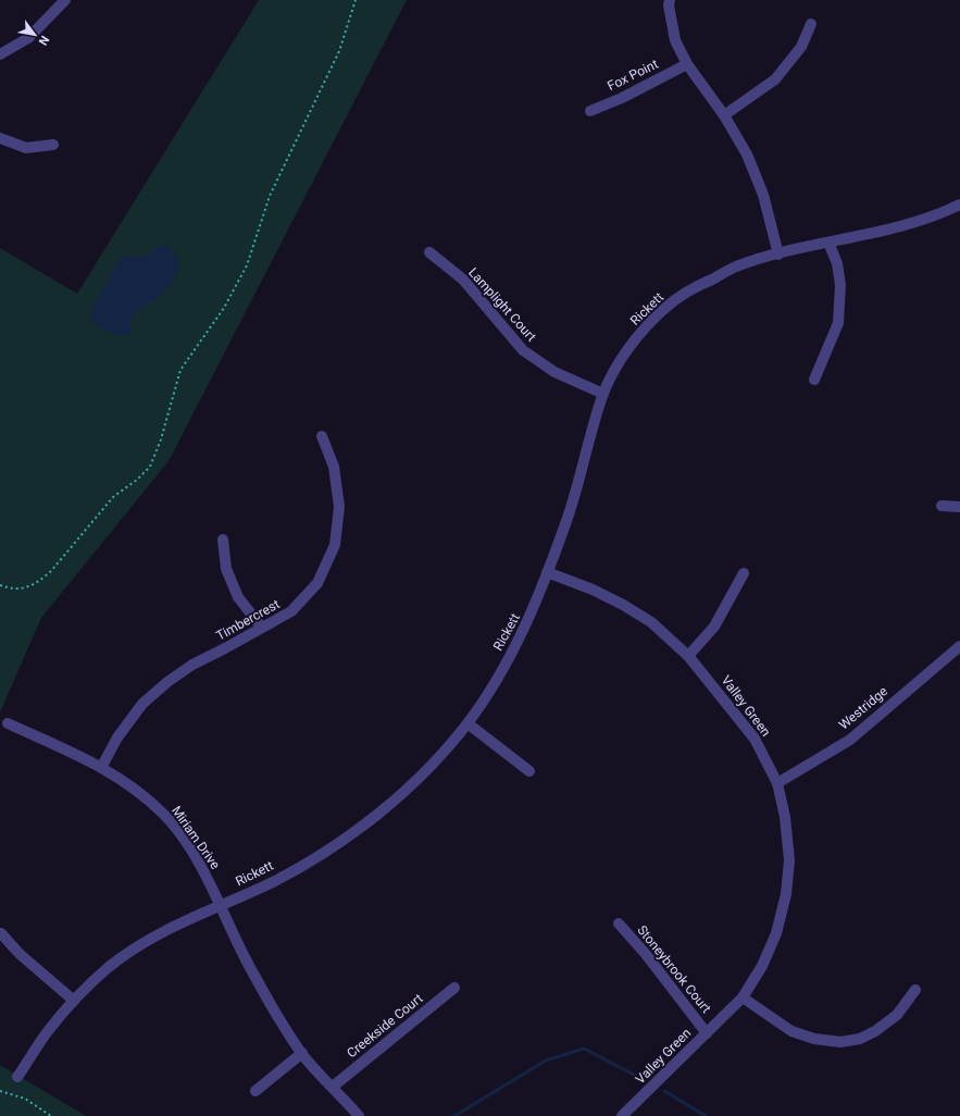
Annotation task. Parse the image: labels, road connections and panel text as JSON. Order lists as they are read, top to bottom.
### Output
{
  "streets": {
    "street": [
      "Fox Point",
      "Lamplight Court",
      "Rickett",
      "Timbercrest",
      "Valley Green",
      "Westridge",
      "Miriam Drive",
      "Stoneybrook Court",
      "Creekside Court"
    ]
  },
  "crossings": [
    ["Lamplight Court", "Rickett"],
    ["Rickett", "Valley Green"],
    ["Rickett", "Miriam Drive"],
    ["Timbercrest", "Miriam Drive"],
    ["Valley Green", "Westridge"],
    ["Valley Green", "Stoneybrook Court"],
    ["Miriam Drive", "Creekside Court"]
  ],
  "north": "bottom right"
}
